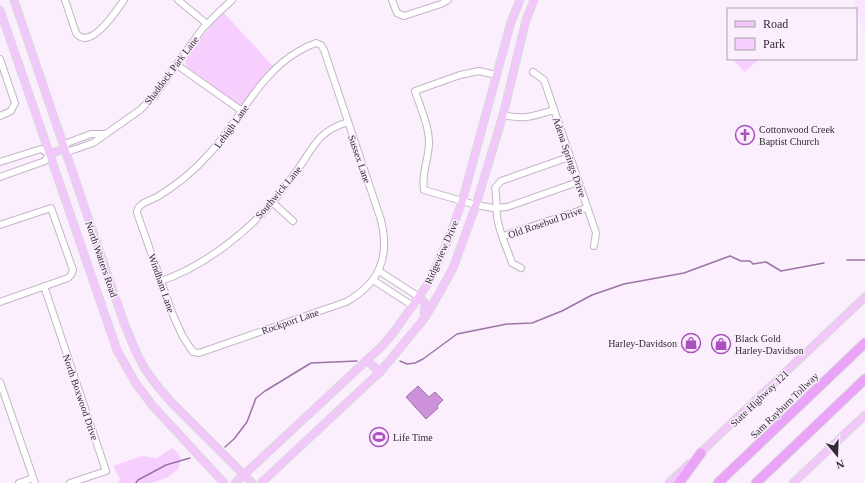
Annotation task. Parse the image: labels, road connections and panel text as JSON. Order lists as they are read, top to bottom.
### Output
{
  "streets": {
    "highway": ["Sam Rayburn Tollway"],
    "main road": ["Ridgeview Drive", "North Watters Road", "State Highway 121"],
    "street": [
      "Shaddock Park Lane",
      "Lehigh Lane",
      "Adena Springs Drive",
      "Sussex Lane",
      "Southwick Lane",
      "Old Rosebud Drive",
      "Windham Lane",
      "Rockport Lane",
      "North Boxwood Drive"
    ]
  },
  "crossings": [
    ["Shaddock Park Lane", "North Watters Road"],
    ["Lehigh Lane", "Sussex Lane"],
    ["Lehigh Lane", "Windham Lane"],
    ["Adena Springs Drive", "Old Rosebud Drive"],
    ["Sussex Lane", "Southwick Lane"],
    ["Sussex Lane", "Rockport Lane"],
    ["Southwick Lane", "Windham Lane"],
    ["Ridgeview Drive", "North Watters Road"],
    ["Windham Lane", "Rockport Lane"]
  ],
  "places": {
    "church": ["Cottonwood Creek Baptist Church"],
    "shop": ["Harley-Davidson", "Black Gold Harley-Davidson"],
    "sports": ["Life Time"]
  },
  "legend": ["Road", "Park"],
  "north": "bottom"
}
